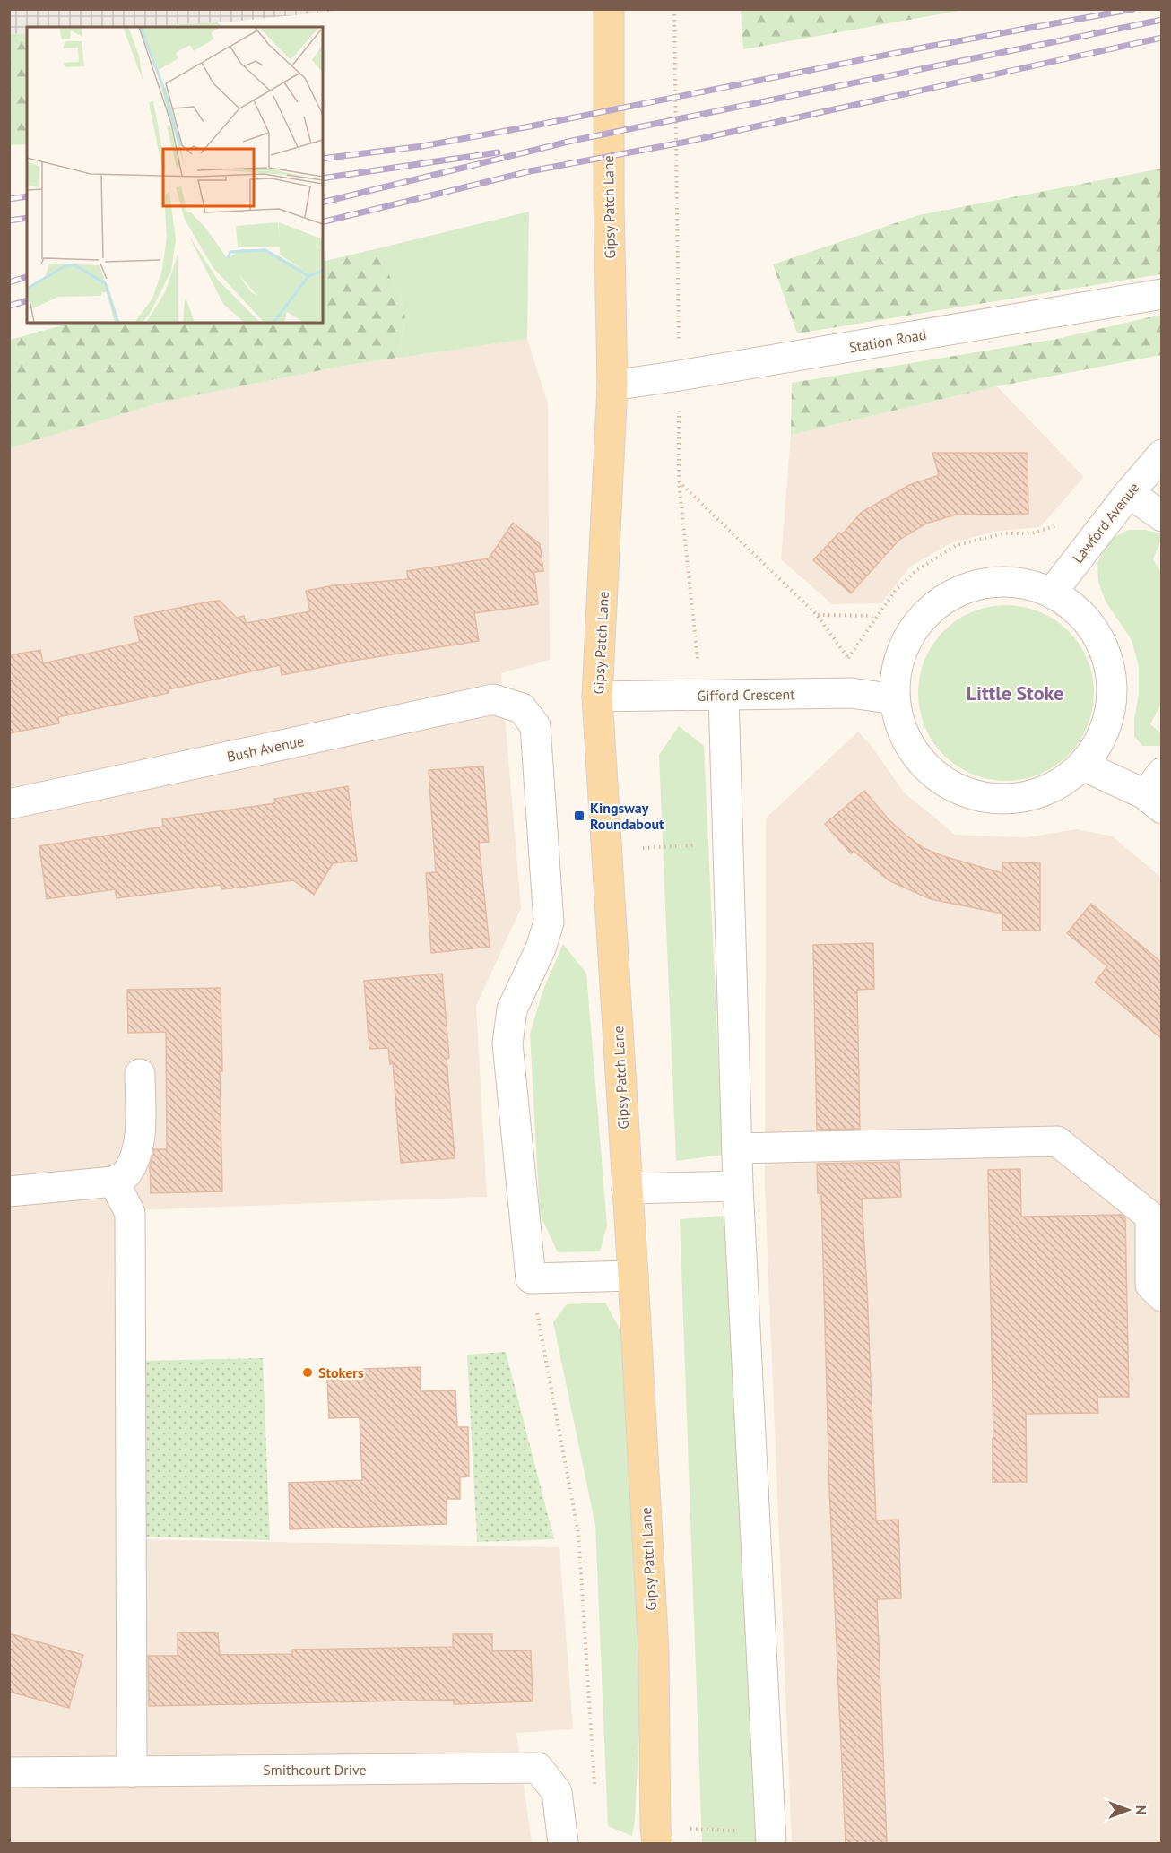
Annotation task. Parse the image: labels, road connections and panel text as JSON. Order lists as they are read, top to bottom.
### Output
{
  "streets": {
    "main road": ["Gipsy Patch Lane"],
    "street": [
      "Station Road",
      "Lawford Avenue",
      "Gifford Crescent",
      "Bush Avenue",
      "Smithcourt Drive"
    ]
  },
  "crossings": [
    ["Gipsy Patch Lane", "Station Road"],
    ["Gipsy Patch Lane", "Gifford Crescent"]
  ],
  "districts": ["Little Stoke"],
  "places": {
    "transit": ["Kingsway Roundabout"],
    "other": ["Stokers"]
  },
  "north": "right"
}
